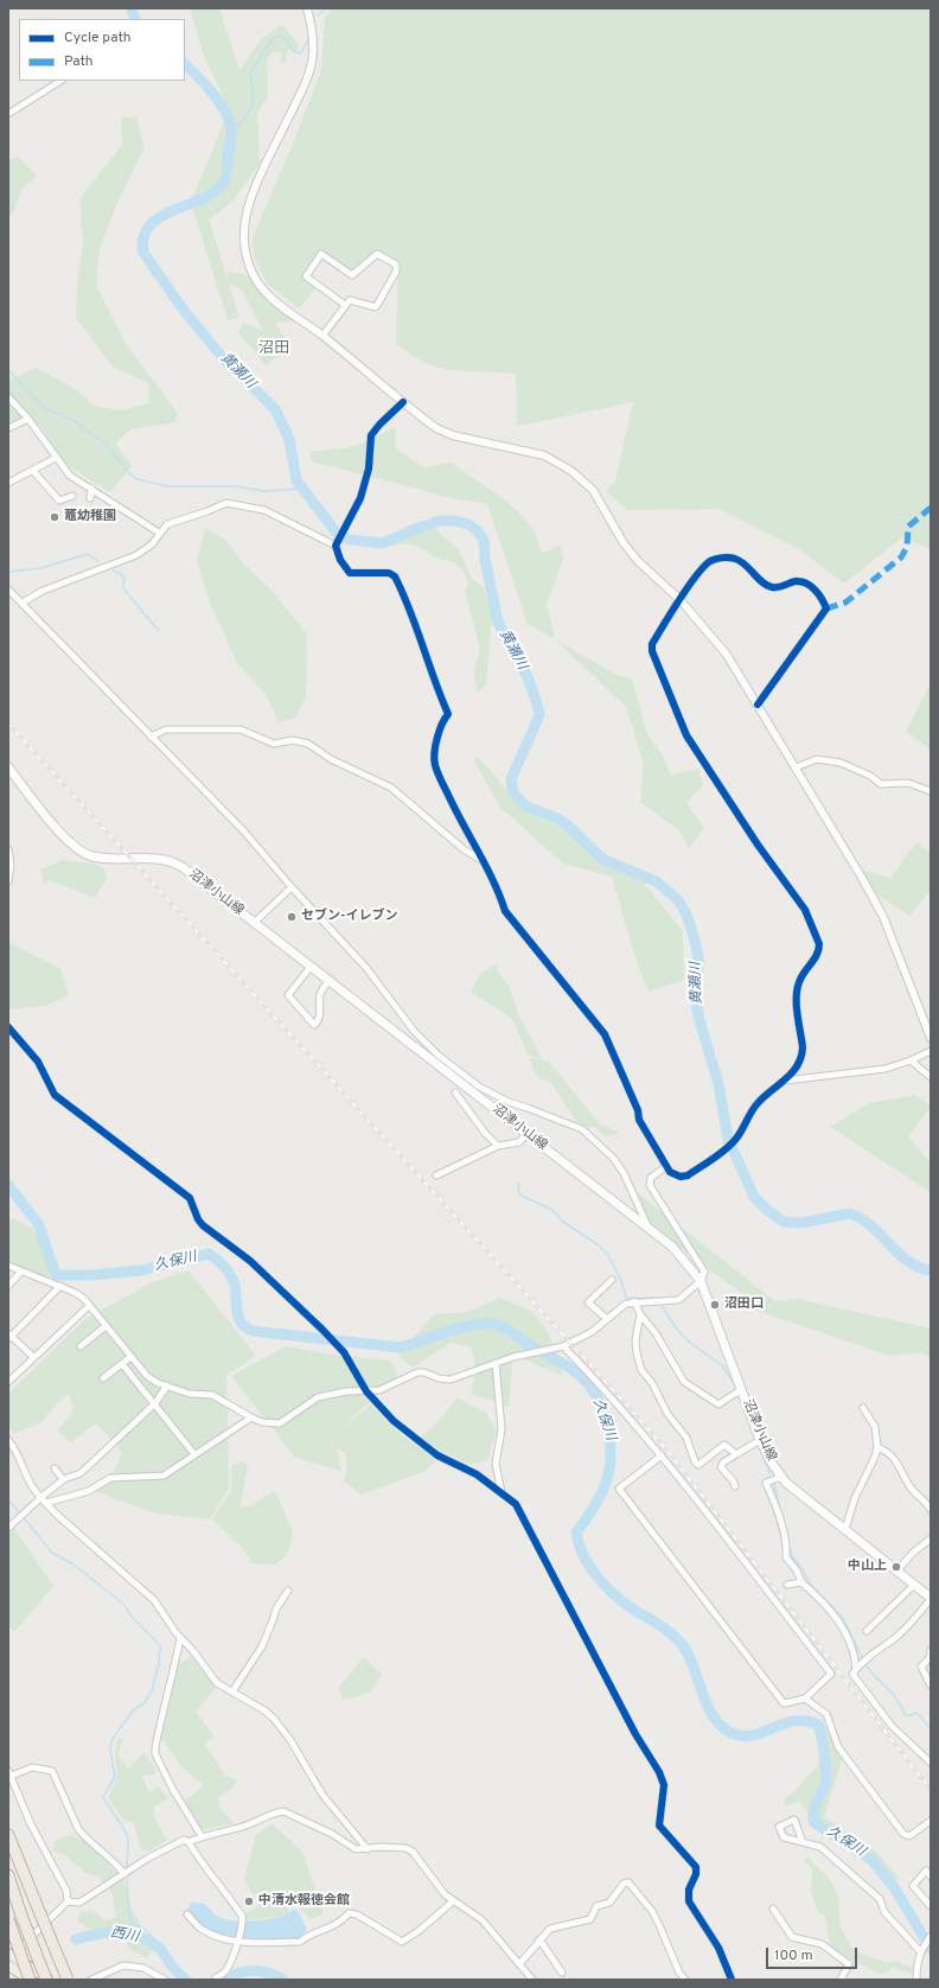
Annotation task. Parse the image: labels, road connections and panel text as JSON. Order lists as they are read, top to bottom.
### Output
{
  "streets": {
    "main road": ["沼津小山線"]
  },
  "districts": ["沼田"],
  "water": ["黄瀬川", "久保川", "西川"],
  "places": [
    "竈幼稚園",
    "セブン-イレブン",
    "沼田口",
    "中山上",
    "中清水報徳会館"
  ],
  "legend": ["Cycle path", "Path"],
  "scale_bar": "100 m"
}
